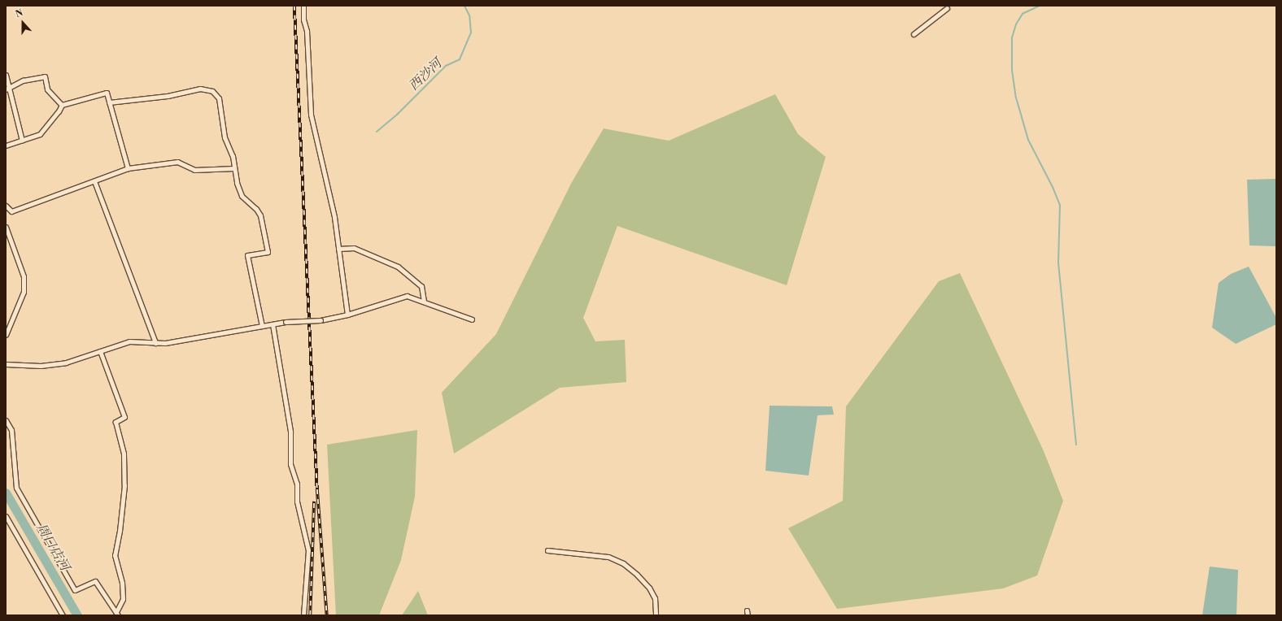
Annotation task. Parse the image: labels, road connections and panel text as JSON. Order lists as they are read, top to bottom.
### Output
{
  "water": ["西沙河", "周口店河"],
  "north": "top"
}
